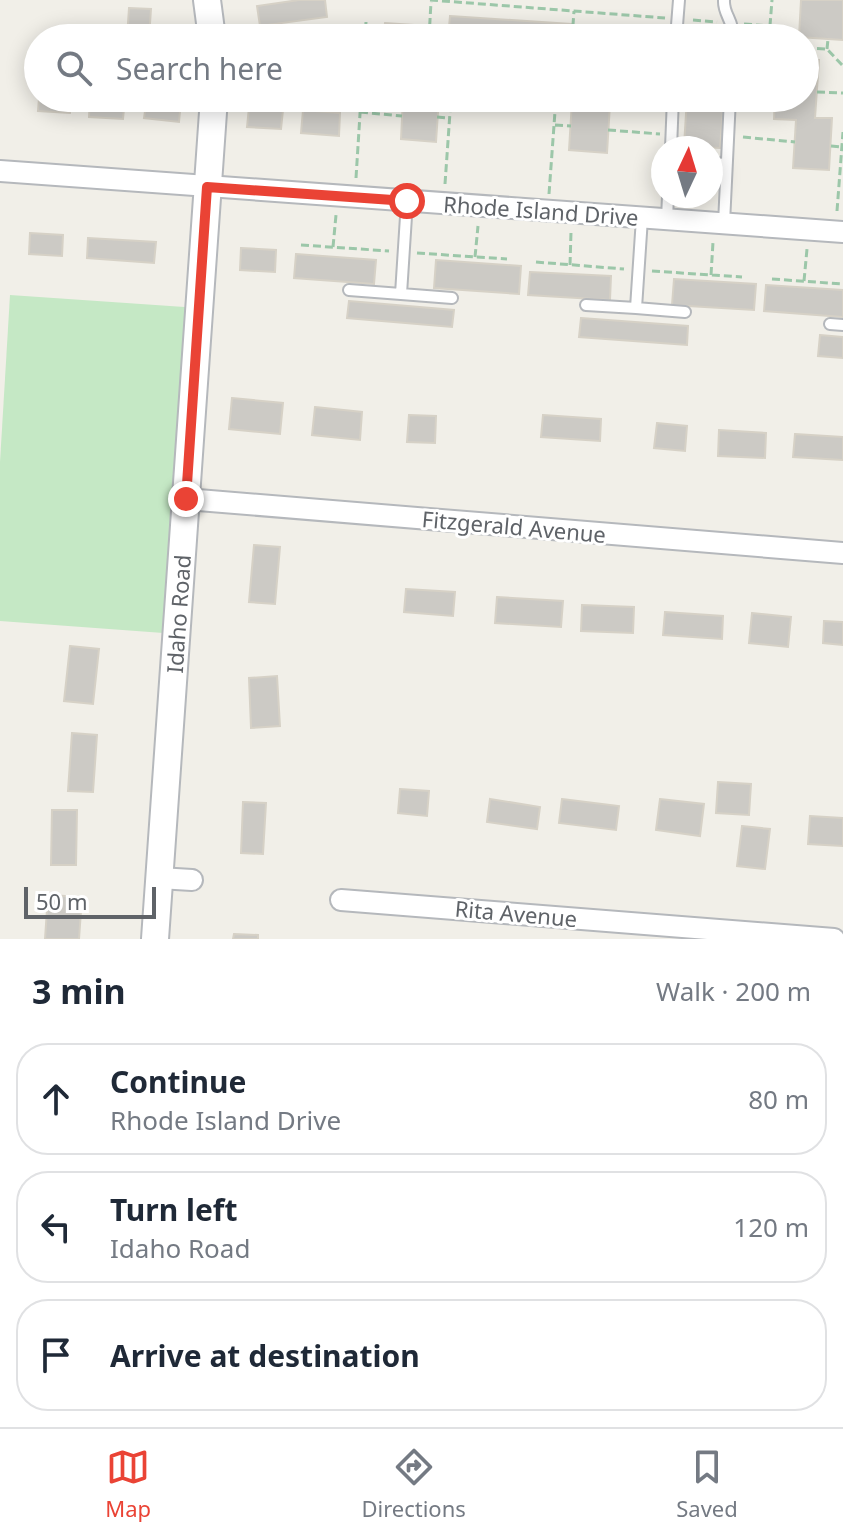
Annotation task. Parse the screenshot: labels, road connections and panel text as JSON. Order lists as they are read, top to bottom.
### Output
{
  "streets": {
    "street": [
      "Rhode Island Drive",
      "Fitzgerald Avenue",
      "Idaho Road",
      "Rita Avenue"
    ]
  },
  "crossings": [
    ["Rhode Island Drive", "Idaho Road"],
    ["Fitzgerald Avenue", "Idaho Road"]
  ],
  "scale_bar": "50 m",
  "north": "top",
  "page": {
    "search": "Search here",
    "scale": "50 m",
    "heading": ["3 min", "Walk · 200 m"],
    "list": [
      ["Continue", "Rhode Island Drive", "80 m"],
      ["Turn left", "Idaho Road", "120 m"],
      "Arrive at destination"
    ],
    "nav": ["Map", "Directions", "Saved"]
  }
}
